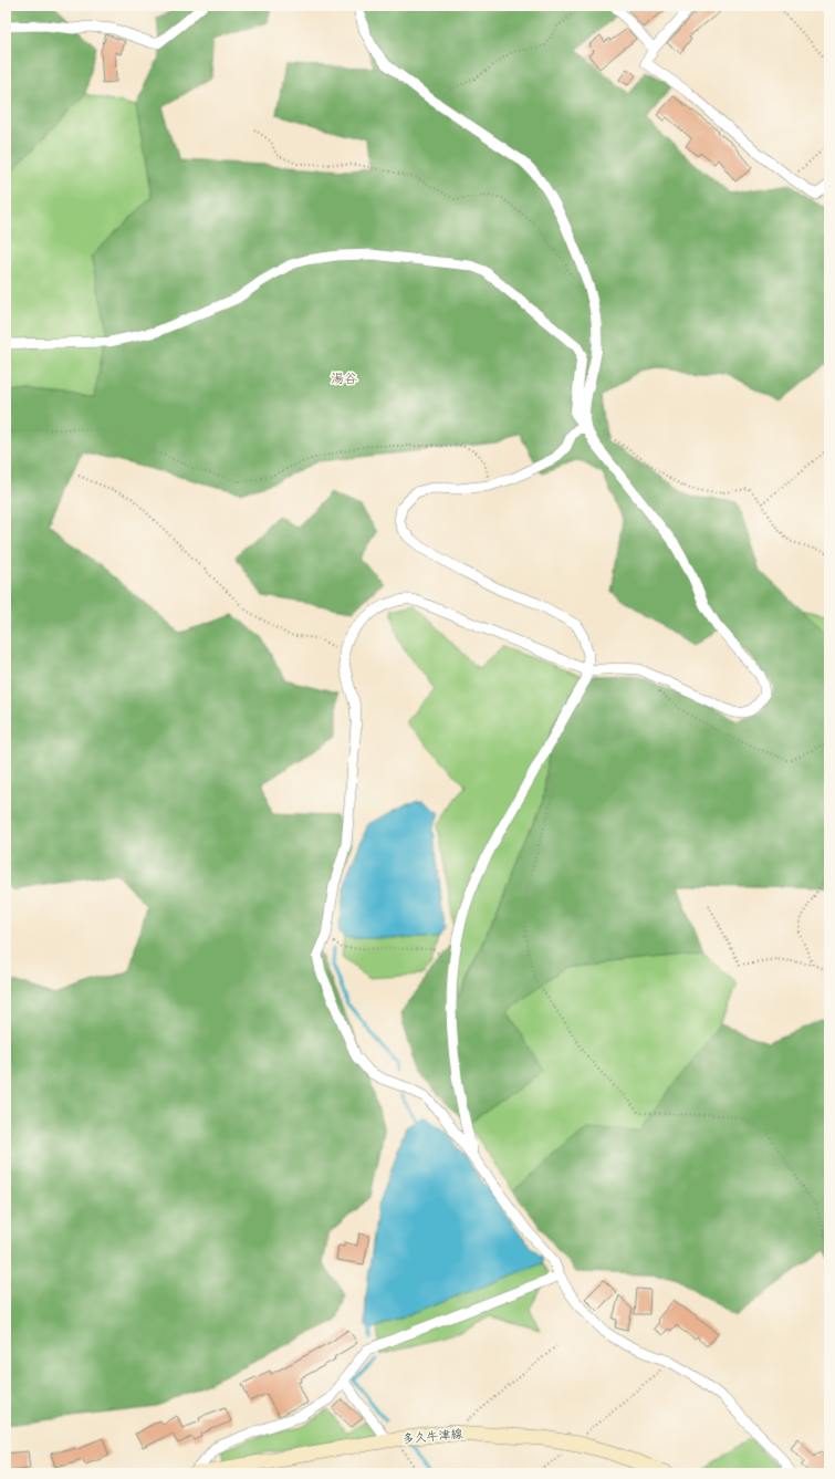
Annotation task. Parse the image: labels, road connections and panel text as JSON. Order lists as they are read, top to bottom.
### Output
{
  "streets": {
    "main road": ["多久牛津線"]
  },
  "districts": ["湯谷"]
}
